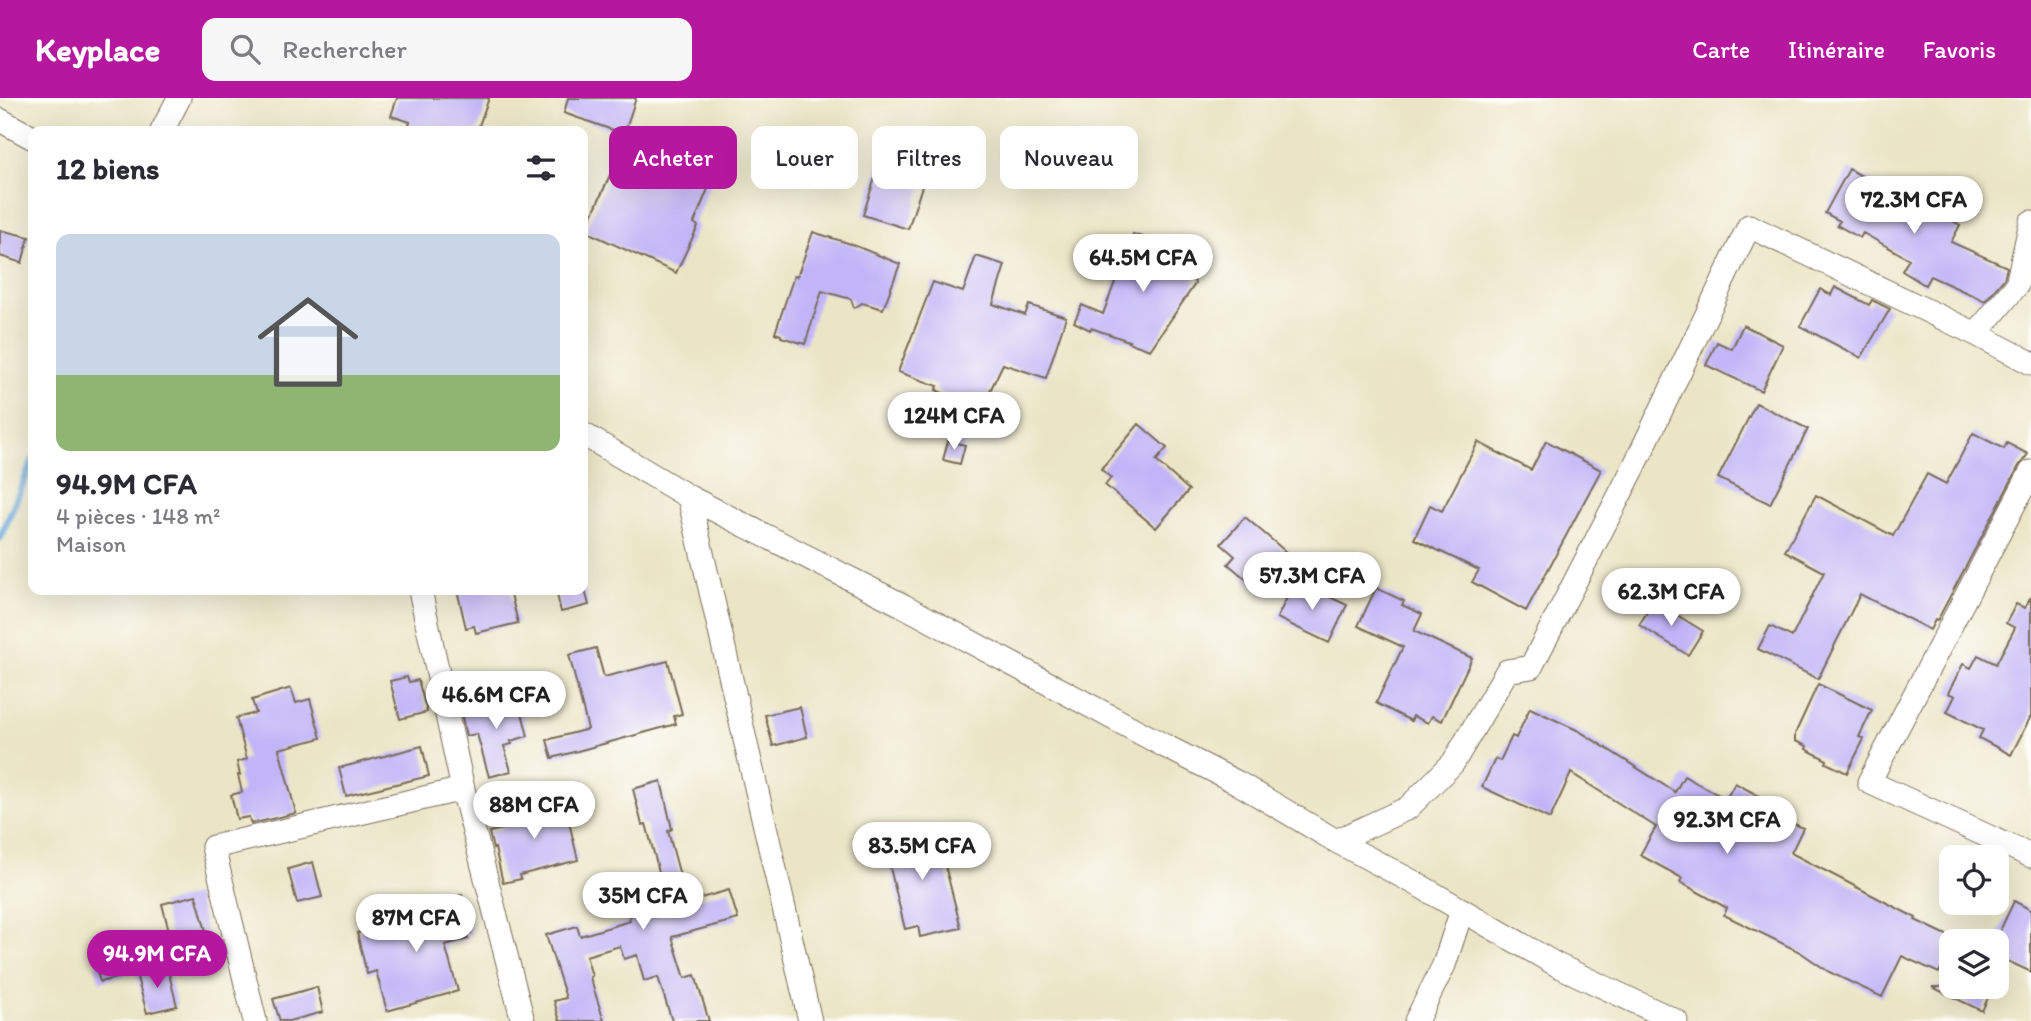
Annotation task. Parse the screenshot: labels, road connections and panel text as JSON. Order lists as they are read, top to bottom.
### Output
{
  "page": {
    "header": "Keyplace",
    "search": "Rechercher",
    "nav": ["Carte", "Itinéraire", "Favoris"],
    "chip": [
      "Acheter",
      "Louer",
      "Filtres",
      "Nouveau"
    ],
    "heading": "12 biens",
    "price": [
      "72.3M CFA",
      "64.5M CFA",
      "124M CFA",
      "57.3M CFA",
      "62.3M CFA",
      "46.6M CFA",
      "88M CFA",
      "92.3M CFA",
      "83.5M CFA",
      "35M CFA",
      "87M CFA",
      "94.9M CFA"
    ],
    "list": [
      {
        "name": "94.9M CFA",
        "note": "4 pièces · 148 m² · Maison"
      }
    ]
  }
}
